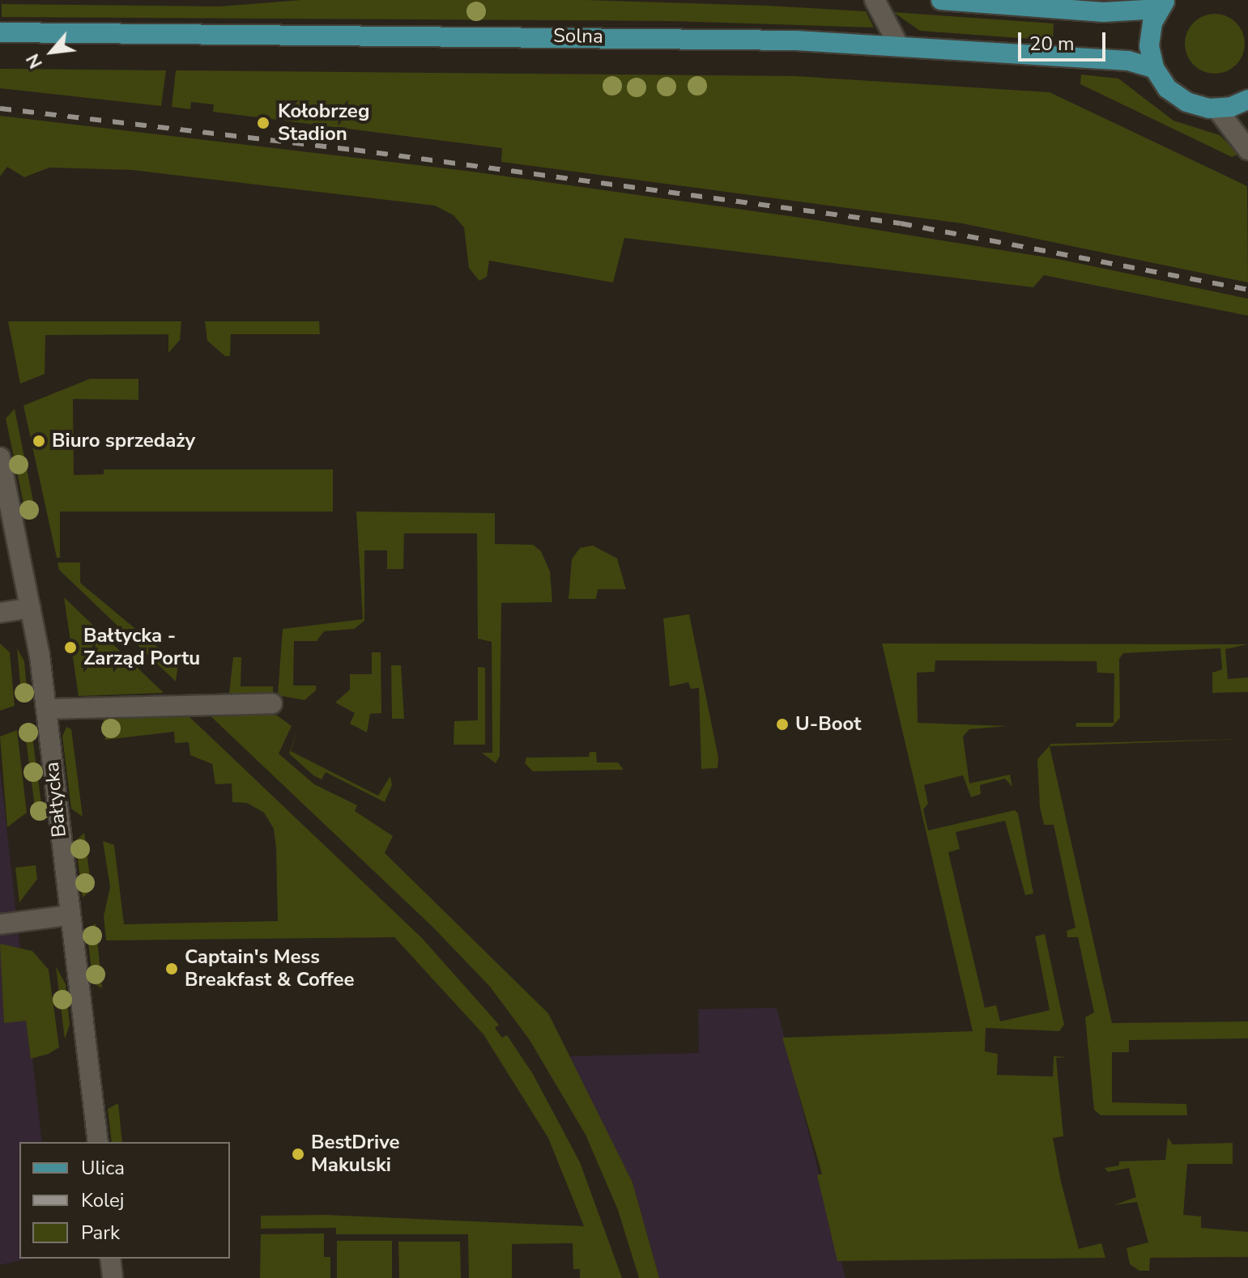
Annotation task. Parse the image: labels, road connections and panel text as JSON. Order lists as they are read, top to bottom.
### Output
{
  "streets": {
    "main road": ["Solna"],
    "street": ["Bałtycka"]
  },
  "places": [
    "Kołobrzeg Stadion",
    "Biuro sprzedaży",
    "Bałtycka - Zarząd Portu",
    "U-Boot",
    "Captain's Mess Breakfast & Coffee",
    "BestDrive Makulski"
  ],
  "legend": ["Ulica", "Kolej", "Park"],
  "scale_bar": "20 m",
  "north": "bottom left"
}
